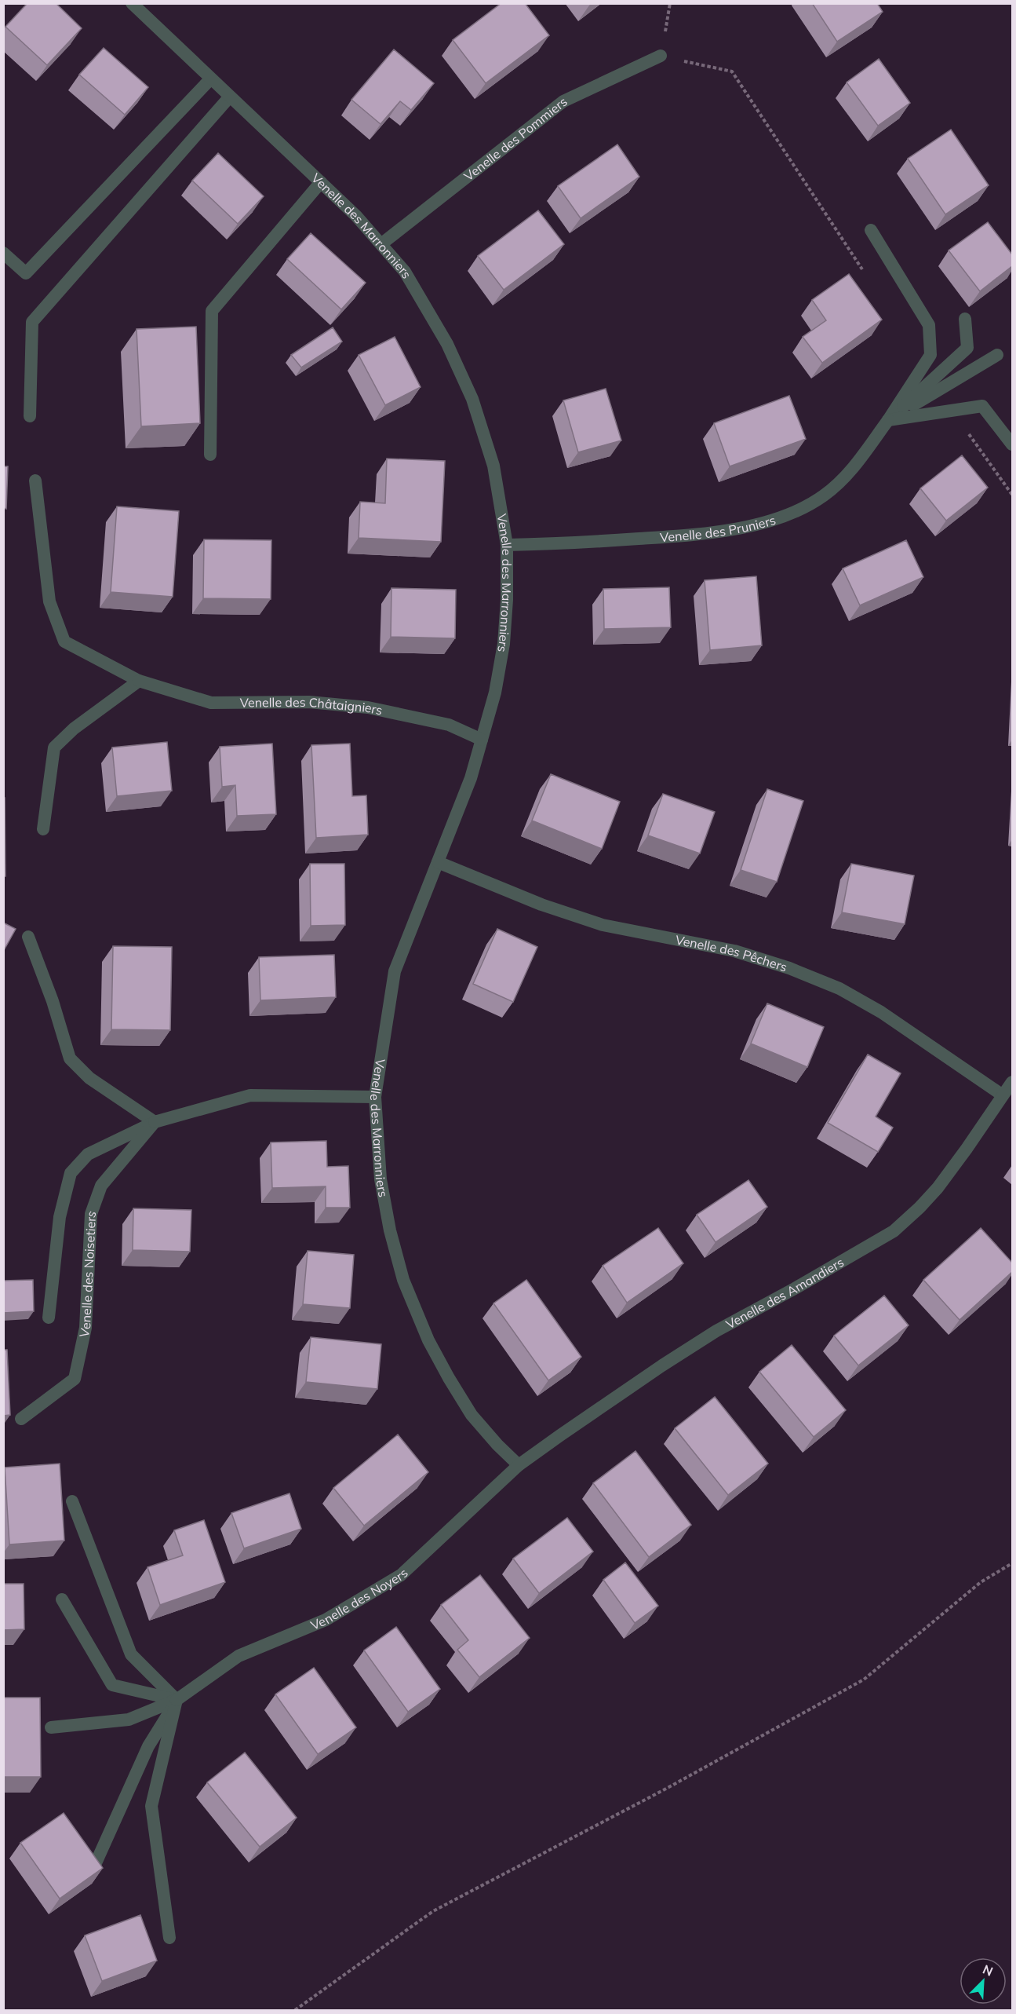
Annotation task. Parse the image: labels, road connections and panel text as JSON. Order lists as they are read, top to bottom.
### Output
{
  "streets": {
    "street": [
      "Venelle des Pommiers",
      "Venelle des Marronniers",
      "Venelle des Pruniers",
      "Venelle des Châtaigniers",
      "Venelle des Pêchers",
      "Venelle des Noisetiers",
      "Venelle des Amandiers",
      "Venelle des Noyers"
    ]
  },
  "crossings": [
    ["Venelle des Pommiers", "Venelle des Marronniers"],
    ["Venelle des Marronniers", "Venelle des Pruniers"],
    ["Venelle des Marronniers", "Venelle des Châtaigniers"],
    ["Venelle des Marronniers", "Venelle des Pêchers"],
    ["Venelle des Marronniers", "Venelle des Amandiers"],
    ["Venelle des Marronniers", "Venelle des Noyers"],
    ["Venelle des Pêchers", "Venelle des Amandiers"],
    ["Venelle des Amandiers", "Venelle des Noyers"]
  ],
  "north": "top right"
}
